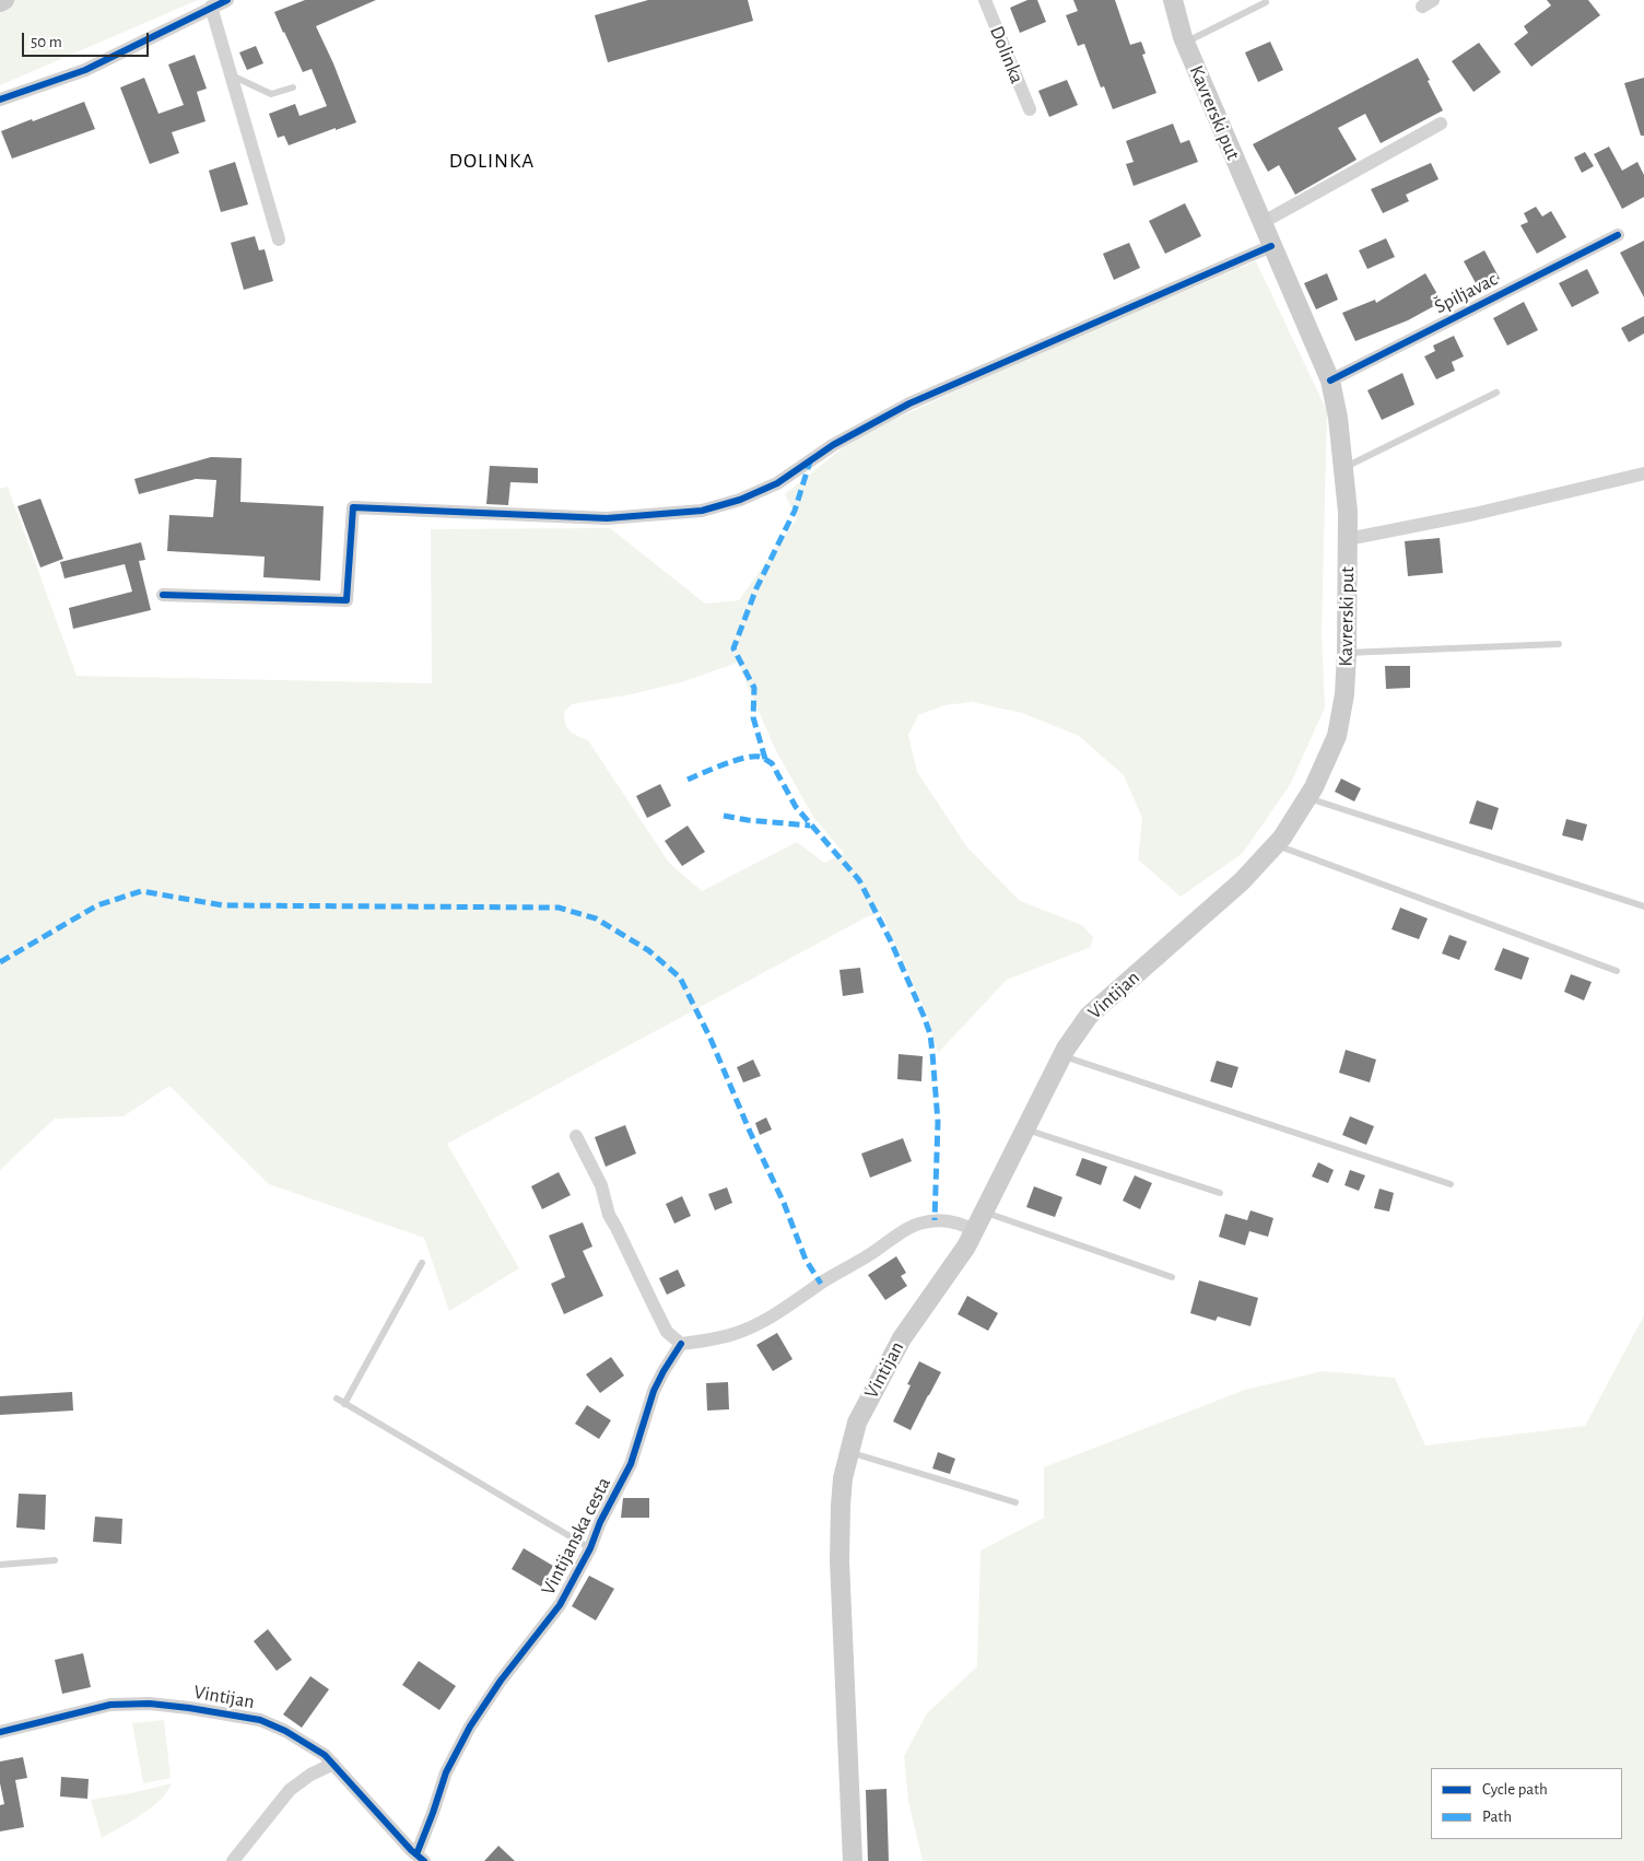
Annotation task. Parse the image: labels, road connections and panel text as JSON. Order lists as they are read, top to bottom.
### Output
{
  "streets": {
    "main road": ["Kavrerski put", "Vintijan"],
    "street": ["Dolinka", "Špiljavac", "Vintijanska cesta"]
  },
  "crossings": [
    ["Kavrerski put", "Špiljavac"],
    ["Kavrerski put", "Vintijan"],
    ["Vintijan", "Vintijanska cesta"]
  ],
  "districts": ["DOLINKA"],
  "legend": ["Cycle path", "Path"],
  "scale_bar": "50 m"
}
